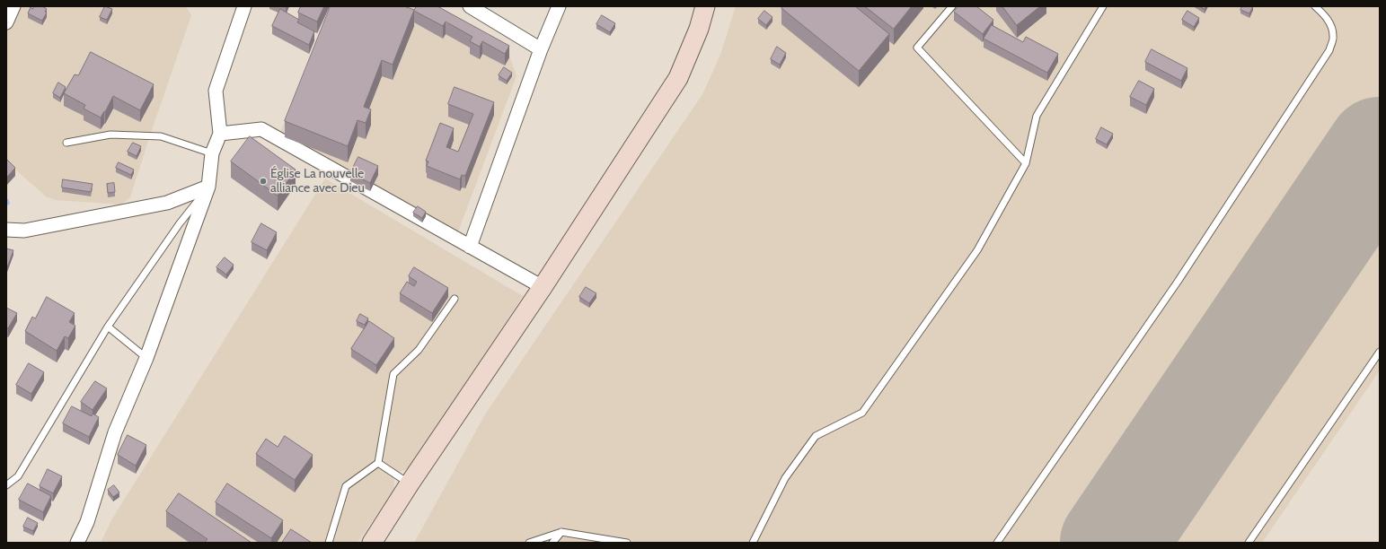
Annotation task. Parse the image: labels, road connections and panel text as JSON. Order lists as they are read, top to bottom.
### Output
{
  "places": ["Église La nouvelle alliance avec Dieu"]
}
